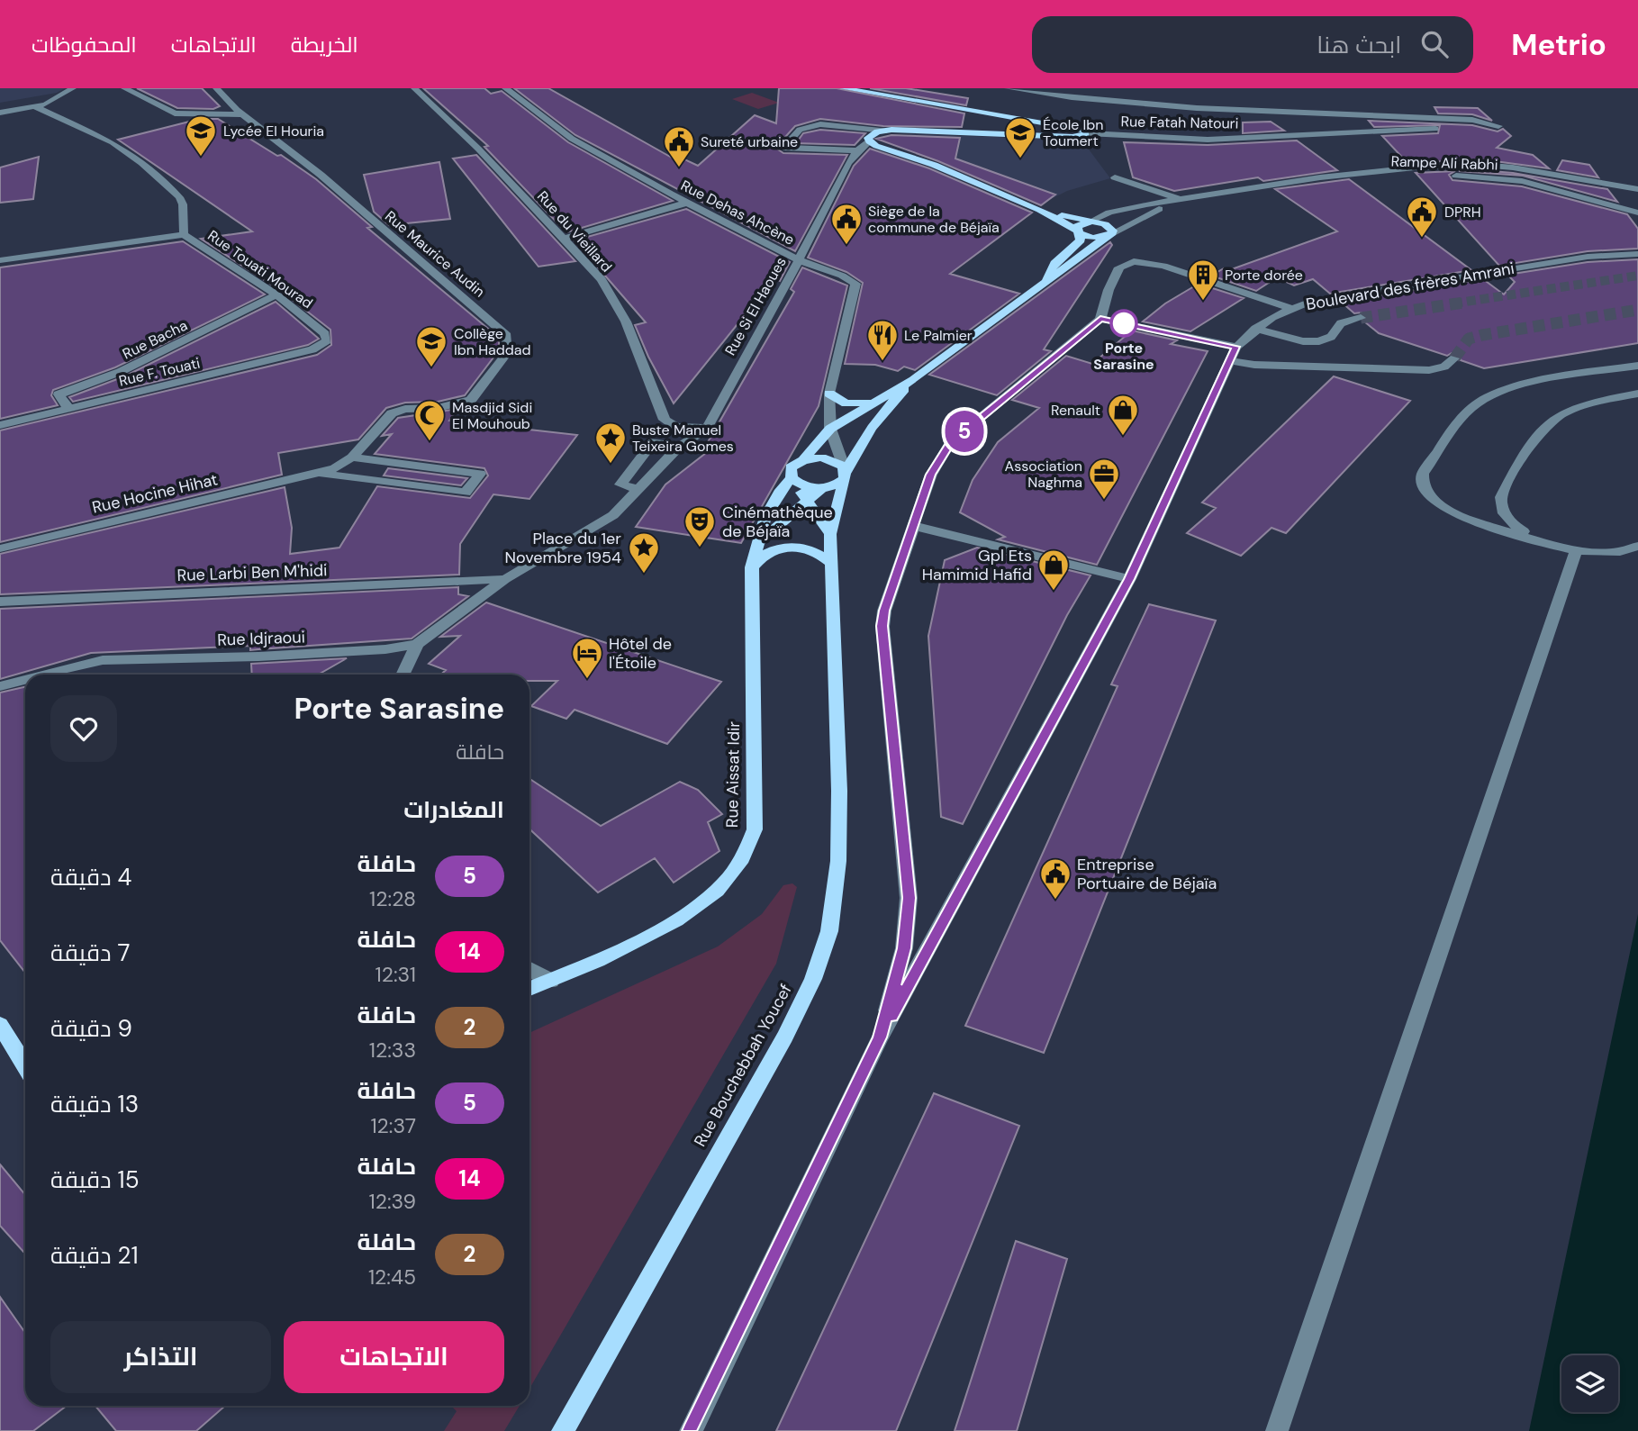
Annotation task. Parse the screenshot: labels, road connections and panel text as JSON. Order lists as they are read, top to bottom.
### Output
{
  "streets": {
    "main road": ["Rue Fatah Natouri", "Rue Aissat Idir", "Rue Bouchebbah Youcef"],
    "street": [
      "Rampe Ali Rabhi",
      "Rue Dehas Ahcène",
      "Rue du Vieillard",
      "Rue Maurice Audin",
      "Rue Touati Mourad",
      "Boulevard des frères Amrani",
      "Rue Si El Haoues",
      "Rue Bacha",
      "Rue F. Touati",
      "Rue Hocine Hihat",
      "Rue Larbi Ben M'hidi",
      "Rue Idjraoui"
    ]
  },
  "crossings": [
    ["Rampe Ali Rabhi", "Rue Bouchebbah Youcef"],
    ["Rue Dehas Ahcène", "Rue Si El Haoues"],
    ["Rue du Vieillard", "Rue Si El Haoues"],
    ["Rue Maurice Audin", "Rue Hocine Hihat"],
    ["Rue Touati Mourad", "Rue Bacha"],
    ["Rue Touati Mourad", "Rue F. Touati"],
    ["Rue Si El Haoues", "Rue Larbi Ben M'hidi"],
    ["Rue Si El Haoues", "Rue Idjraoui"],
    ["Rue Bacha", "Rue F. Touati"],
    ["Rue Larbi Ben M'hidi", "Rue Idjraoui"],
    ["Rue Aissat Idir", "Rue Bouchebbah Youcef"]
  ],
  "places": {
    "school or university": ["Lycée El Houria", "École Ibn Toumert", "Collège Ibn Haddad"],
    "public building": [
      "Sureté urbaine",
      "DPRH",
      "Siège de la commune de Béjaïa",
      "Entreprise Portuaire de Béjaïa"
    ],
    "building": ["Porte dorée"],
    "other": ["Porte Sarasine"],
    "restaurant": ["Le Palmier"],
    "shop": ["Renault", "Gpl Ets Hamimid Hafid"],
    "mosque": ["Masdjid Sidi El Mouhoub"],
    "place": ["Buste Manuel Teixeira Gomes", "Place du 1er Novembre 1954"],
    "office": ["Association Naghma"],
    "theatre": ["Cinémathèque de Béjaïa"],
    "hotel": ["Hôtel de l'Étoile"]
  },
  "lines": ["bus line 5"],
  "page": {
    "header": "Metrio",
    "search": "ابحث هنا",
    "nav": ["الخريطة", "الاتجاهات", "المحفوظات"],
    "on_map": "5",
    "heading": [
      ["Porte Sarasine", "حافلة"],
      "المغادرات"
    ],
    "list": [
      {
        "mark": "5",
        "name": "حافلة",
        "note": "12:28",
        "value": "4 دقيقة"
      },
      {
        "mark": "14",
        "name": "حافلة",
        "note": "12:31",
        "value": "7 دقيقة"
      },
      {
        "mark": "2",
        "name": "حافلة",
        "note": "12:33",
        "value": "9 دقيقة"
      },
      {
        "mark": "5",
        "name": "حافلة",
        "note": "12:37",
        "value": "13 دقيقة"
      },
      {
        "mark": "14",
        "name": "حافلة",
        "note": "12:39",
        "value": "15 دقيقة"
      },
      {
        "mark": "2",
        "name": "حافلة",
        "note": "12:45",
        "value": "21 دقيقة"
      }
    ],
    "buttons": ["الاتجاهات", "التذاكر"]
  }
}
